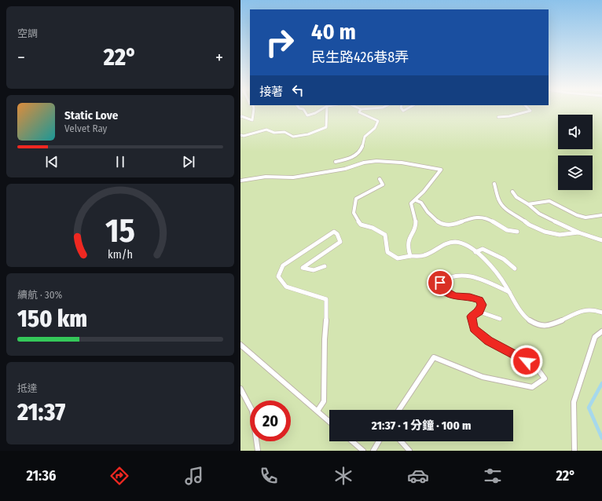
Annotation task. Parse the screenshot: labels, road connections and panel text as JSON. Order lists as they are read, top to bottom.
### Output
{
  "page": {
    "tile": [
      "空調",
      ["續航 · 30%", "150 km"],
      ["抵達", "21:37"]
    ],
    "turn": ["40 m", "民生路426巷8弄"],
    "heat": ["−", "22°", "+"],
    "then": "接著",
    "song": ["Static Love", "Velvet Ray"],
    "limit": "20",
    "trip": "21:37 · 1 分鐘 · 100 m",
    "tabs": ["21:36", "22°"],
    "gauge": ["15", "km/h"]
  }
}
